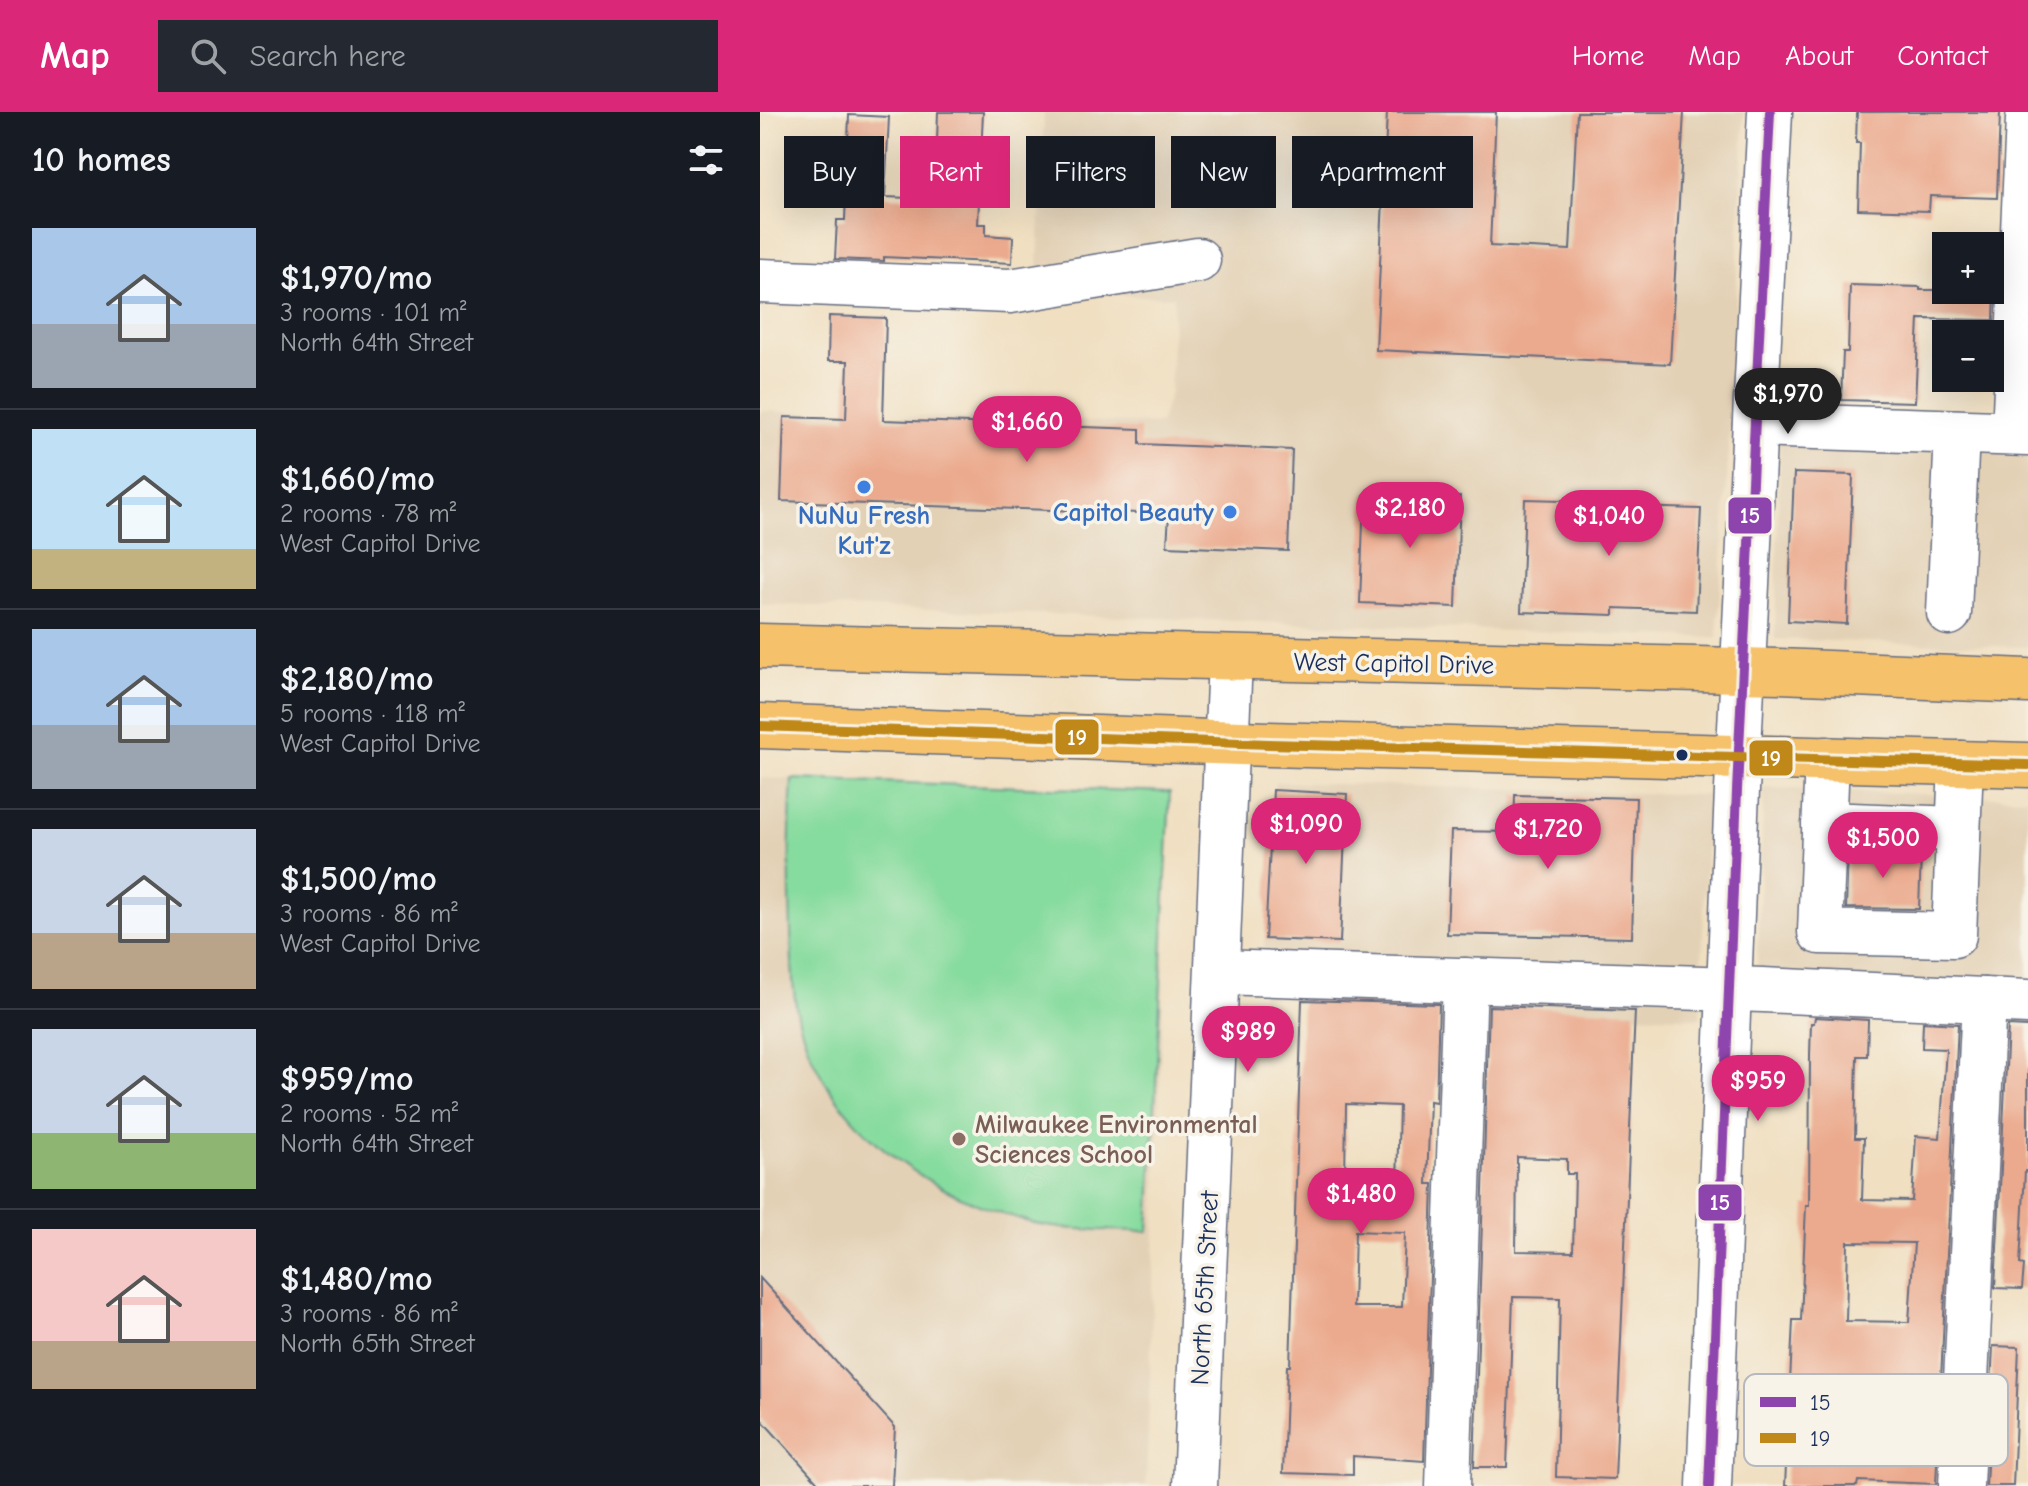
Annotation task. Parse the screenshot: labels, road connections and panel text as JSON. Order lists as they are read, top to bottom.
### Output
{
  "streets": {
    "main road": ["West Capitol Drive"],
    "street": ["North 65th Street"]
  },
  "crossings": [
    ["West Capitol Drive", "North 65th Street"]
  ],
  "places": ["NuNu Fresh Kut'z", "Capitol Beauty", "Milwaukee Environmental Sciences School"],
  "lines": ["transit line 15", "transit line 19"],
  "legend": ["15", "19"],
  "page": {
    "header": "Map",
    "search": "Search here",
    "nav": [
      "Home",
      "Map",
      "About",
      "Contact"
    ],
    "heading": "10 homes",
    "chip": [
      "Buy",
      "Rent",
      "Filters",
      "New",
      "Apartment"
    ],
    "list": [
      {
        "name": "$1,970/mo",
        "note": "3 rooms · 101 m² · North 64th Street"
      },
      {
        "name": "$1,660/mo",
        "note": "2 rooms · 78 m² · West Capitol Drive"
      },
      {
        "name": "$2,180/mo",
        "note": "5 rooms · 118 m² · West Capitol Drive"
      },
      {
        "name": "$1,500/mo",
        "note": "3 rooms · 86 m² · West Capitol Drive"
      },
      {
        "name": "$959/mo",
        "note": "2 rooms · 52 m² · North 64th Street"
      },
      {
        "name": "$1,480/mo",
        "note": "3 rooms · 86 m² · North 65th Street"
      }
    ],
    "map_buttons": ["+", "−"],
    "price": [
      "$1,970",
      "$1,660",
      "$2,180",
      "$1,040",
      "$1,090",
      "$1,720",
      "$1,500",
      "$989",
      "$959",
      "$1,480"
    ]
  }
}
